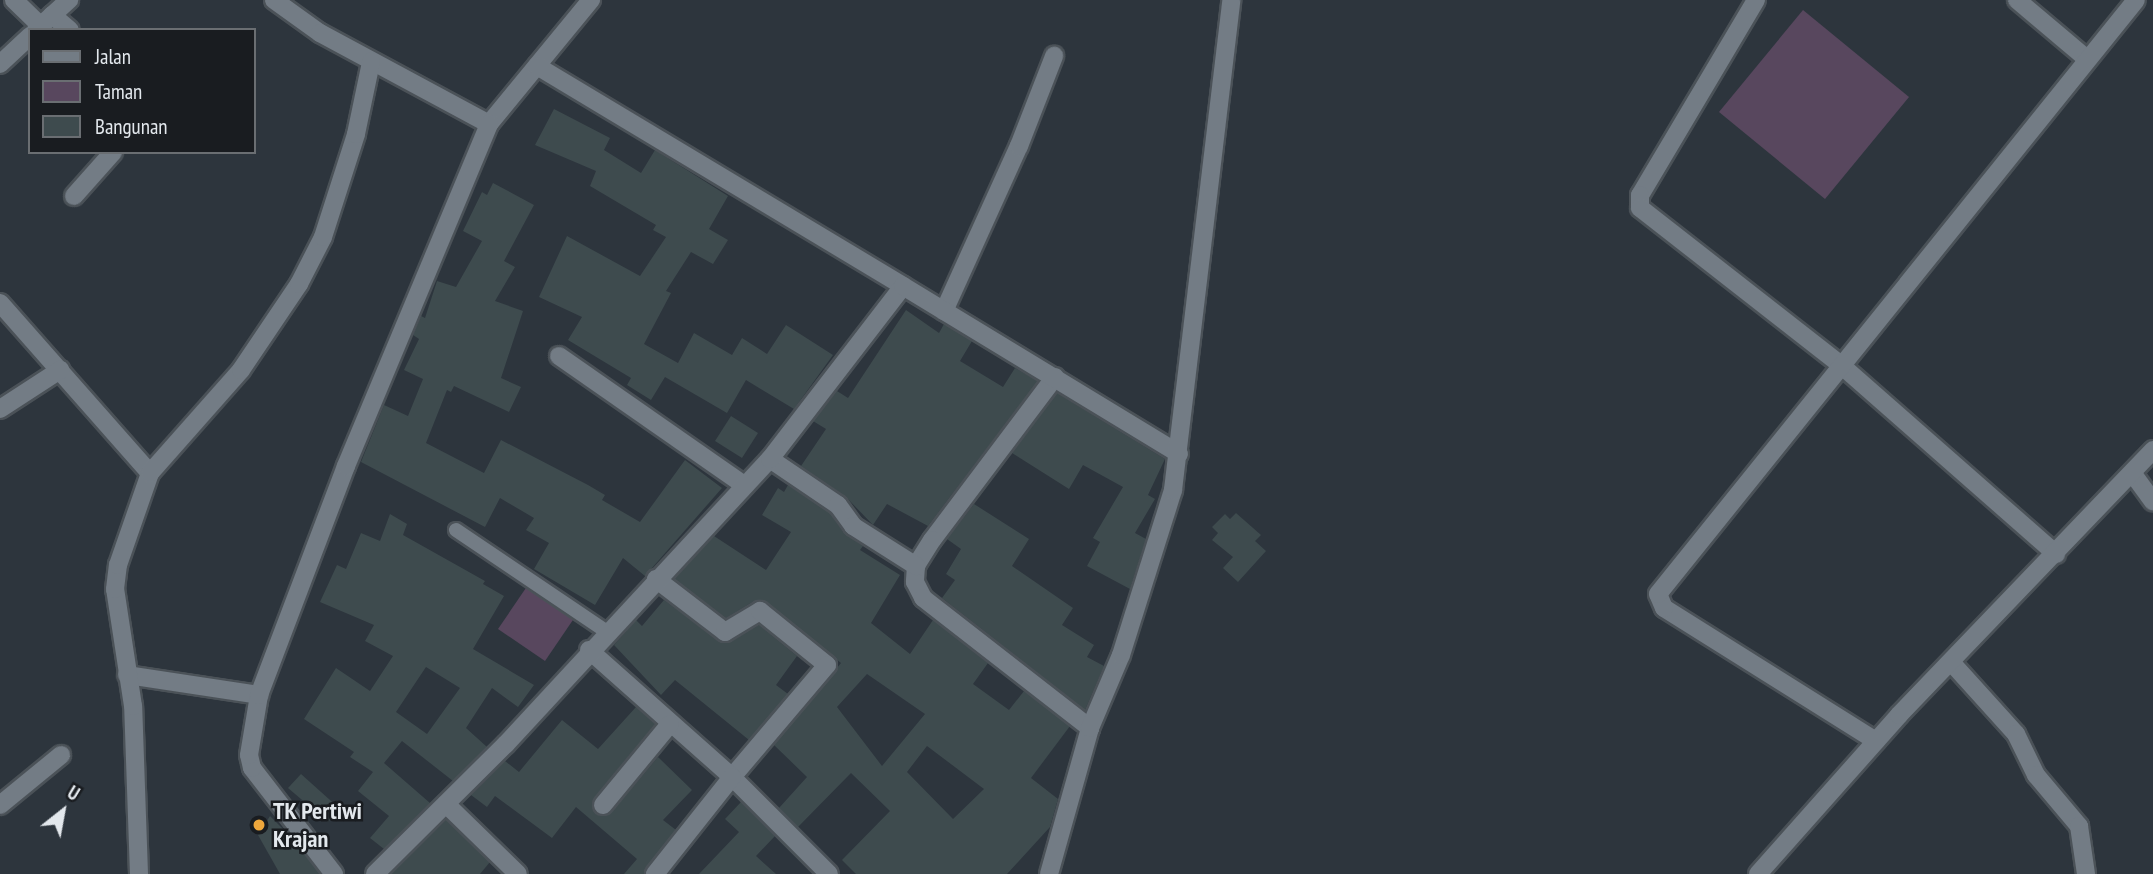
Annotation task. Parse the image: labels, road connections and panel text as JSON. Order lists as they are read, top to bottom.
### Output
{
  "places": ["TK Pertiwi Krajan"],
  "legend": ["Jalan", "Taman", "Bangunan"],
  "north": "top right"
}
